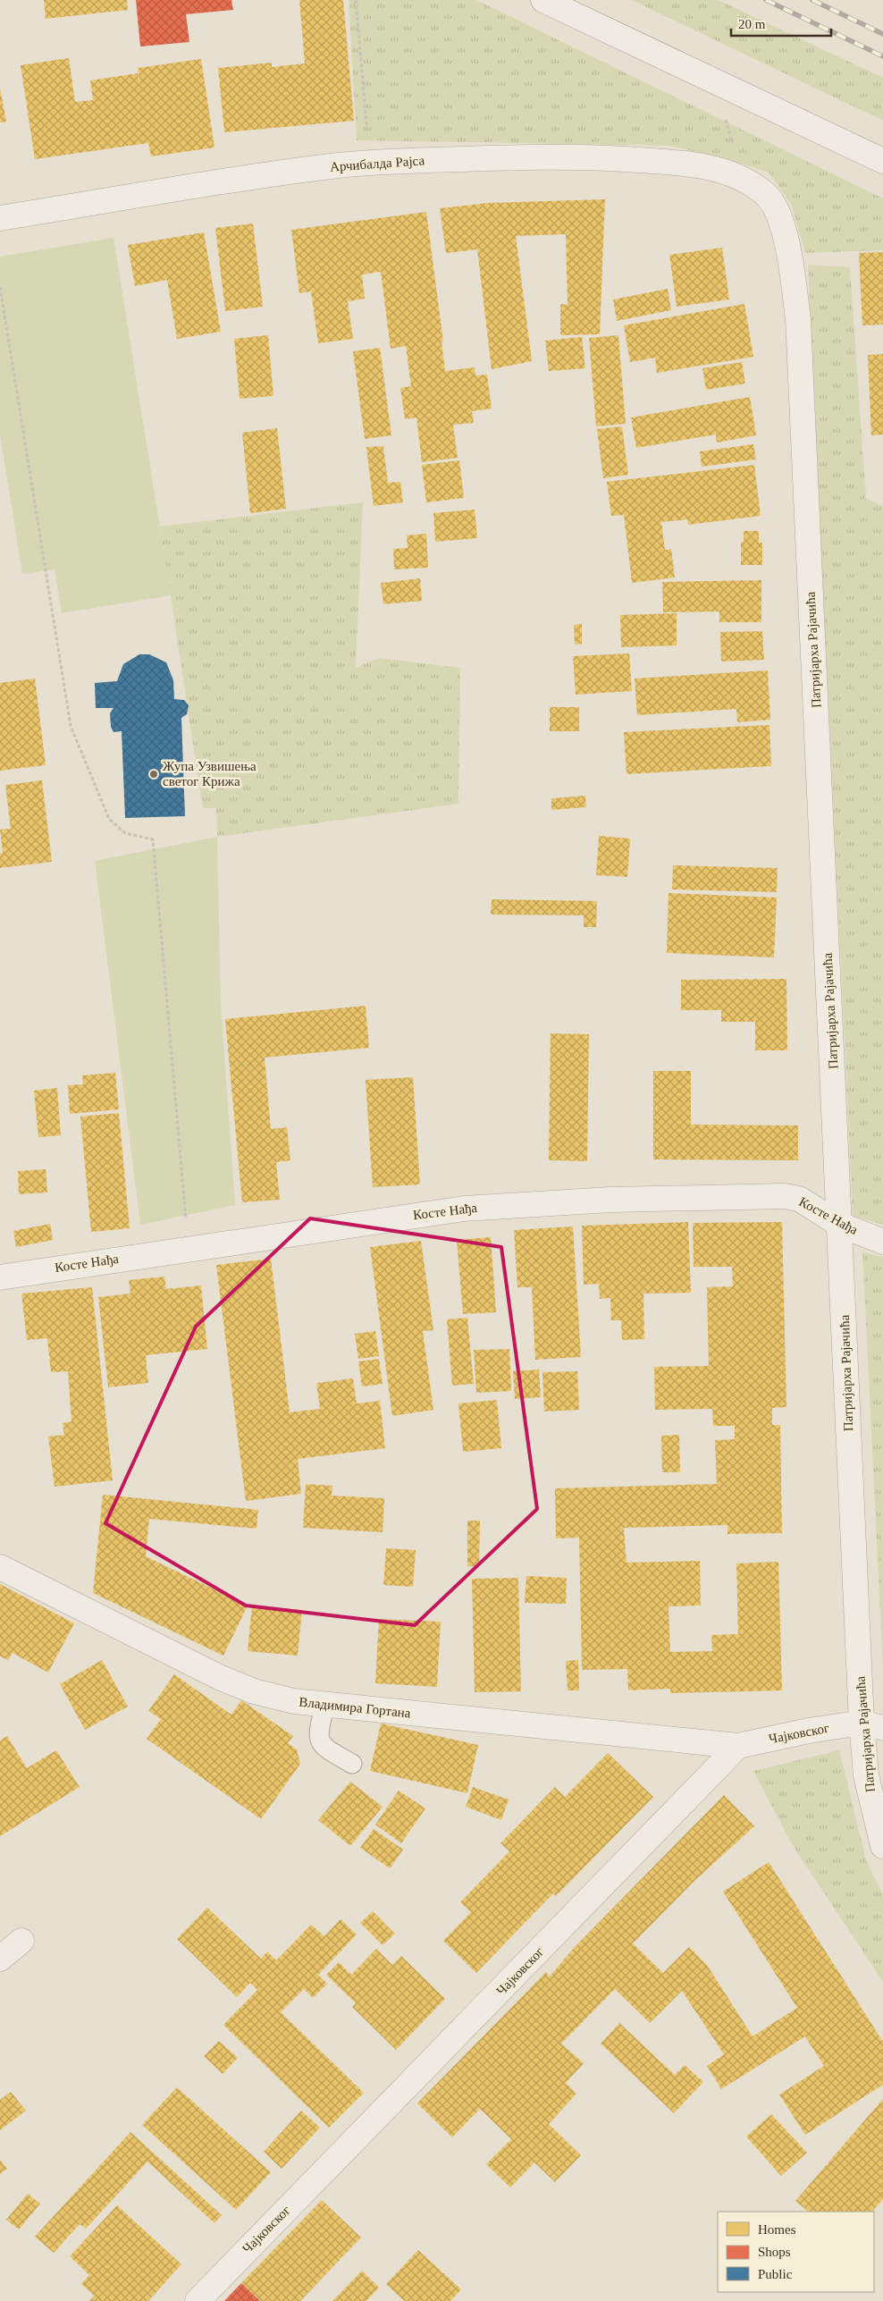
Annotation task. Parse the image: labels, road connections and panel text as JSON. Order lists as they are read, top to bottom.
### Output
{
  "streets": {
    "street": [
      "Арчибалда Рајса",
      "Патријарха Рајачића",
      "Косте Нађа",
      "Владимира Гортана",
      "Чајковског"
    ]
  },
  "crossings": [
    ["Арчибалда Рајса", "Патријарха Рајачића"],
    ["Патријарха Рајачића", "Косте Нађа"],
    ["Патријарха Рајачића", "Чајковског"],
    ["Владимира Гортана", "Чајковског"]
  ],
  "places": ["Жупа Узвишења светог Крижа"],
  "legend": ["Homes", "Shops", "Public"],
  "scale_bar": "20 m"
}
